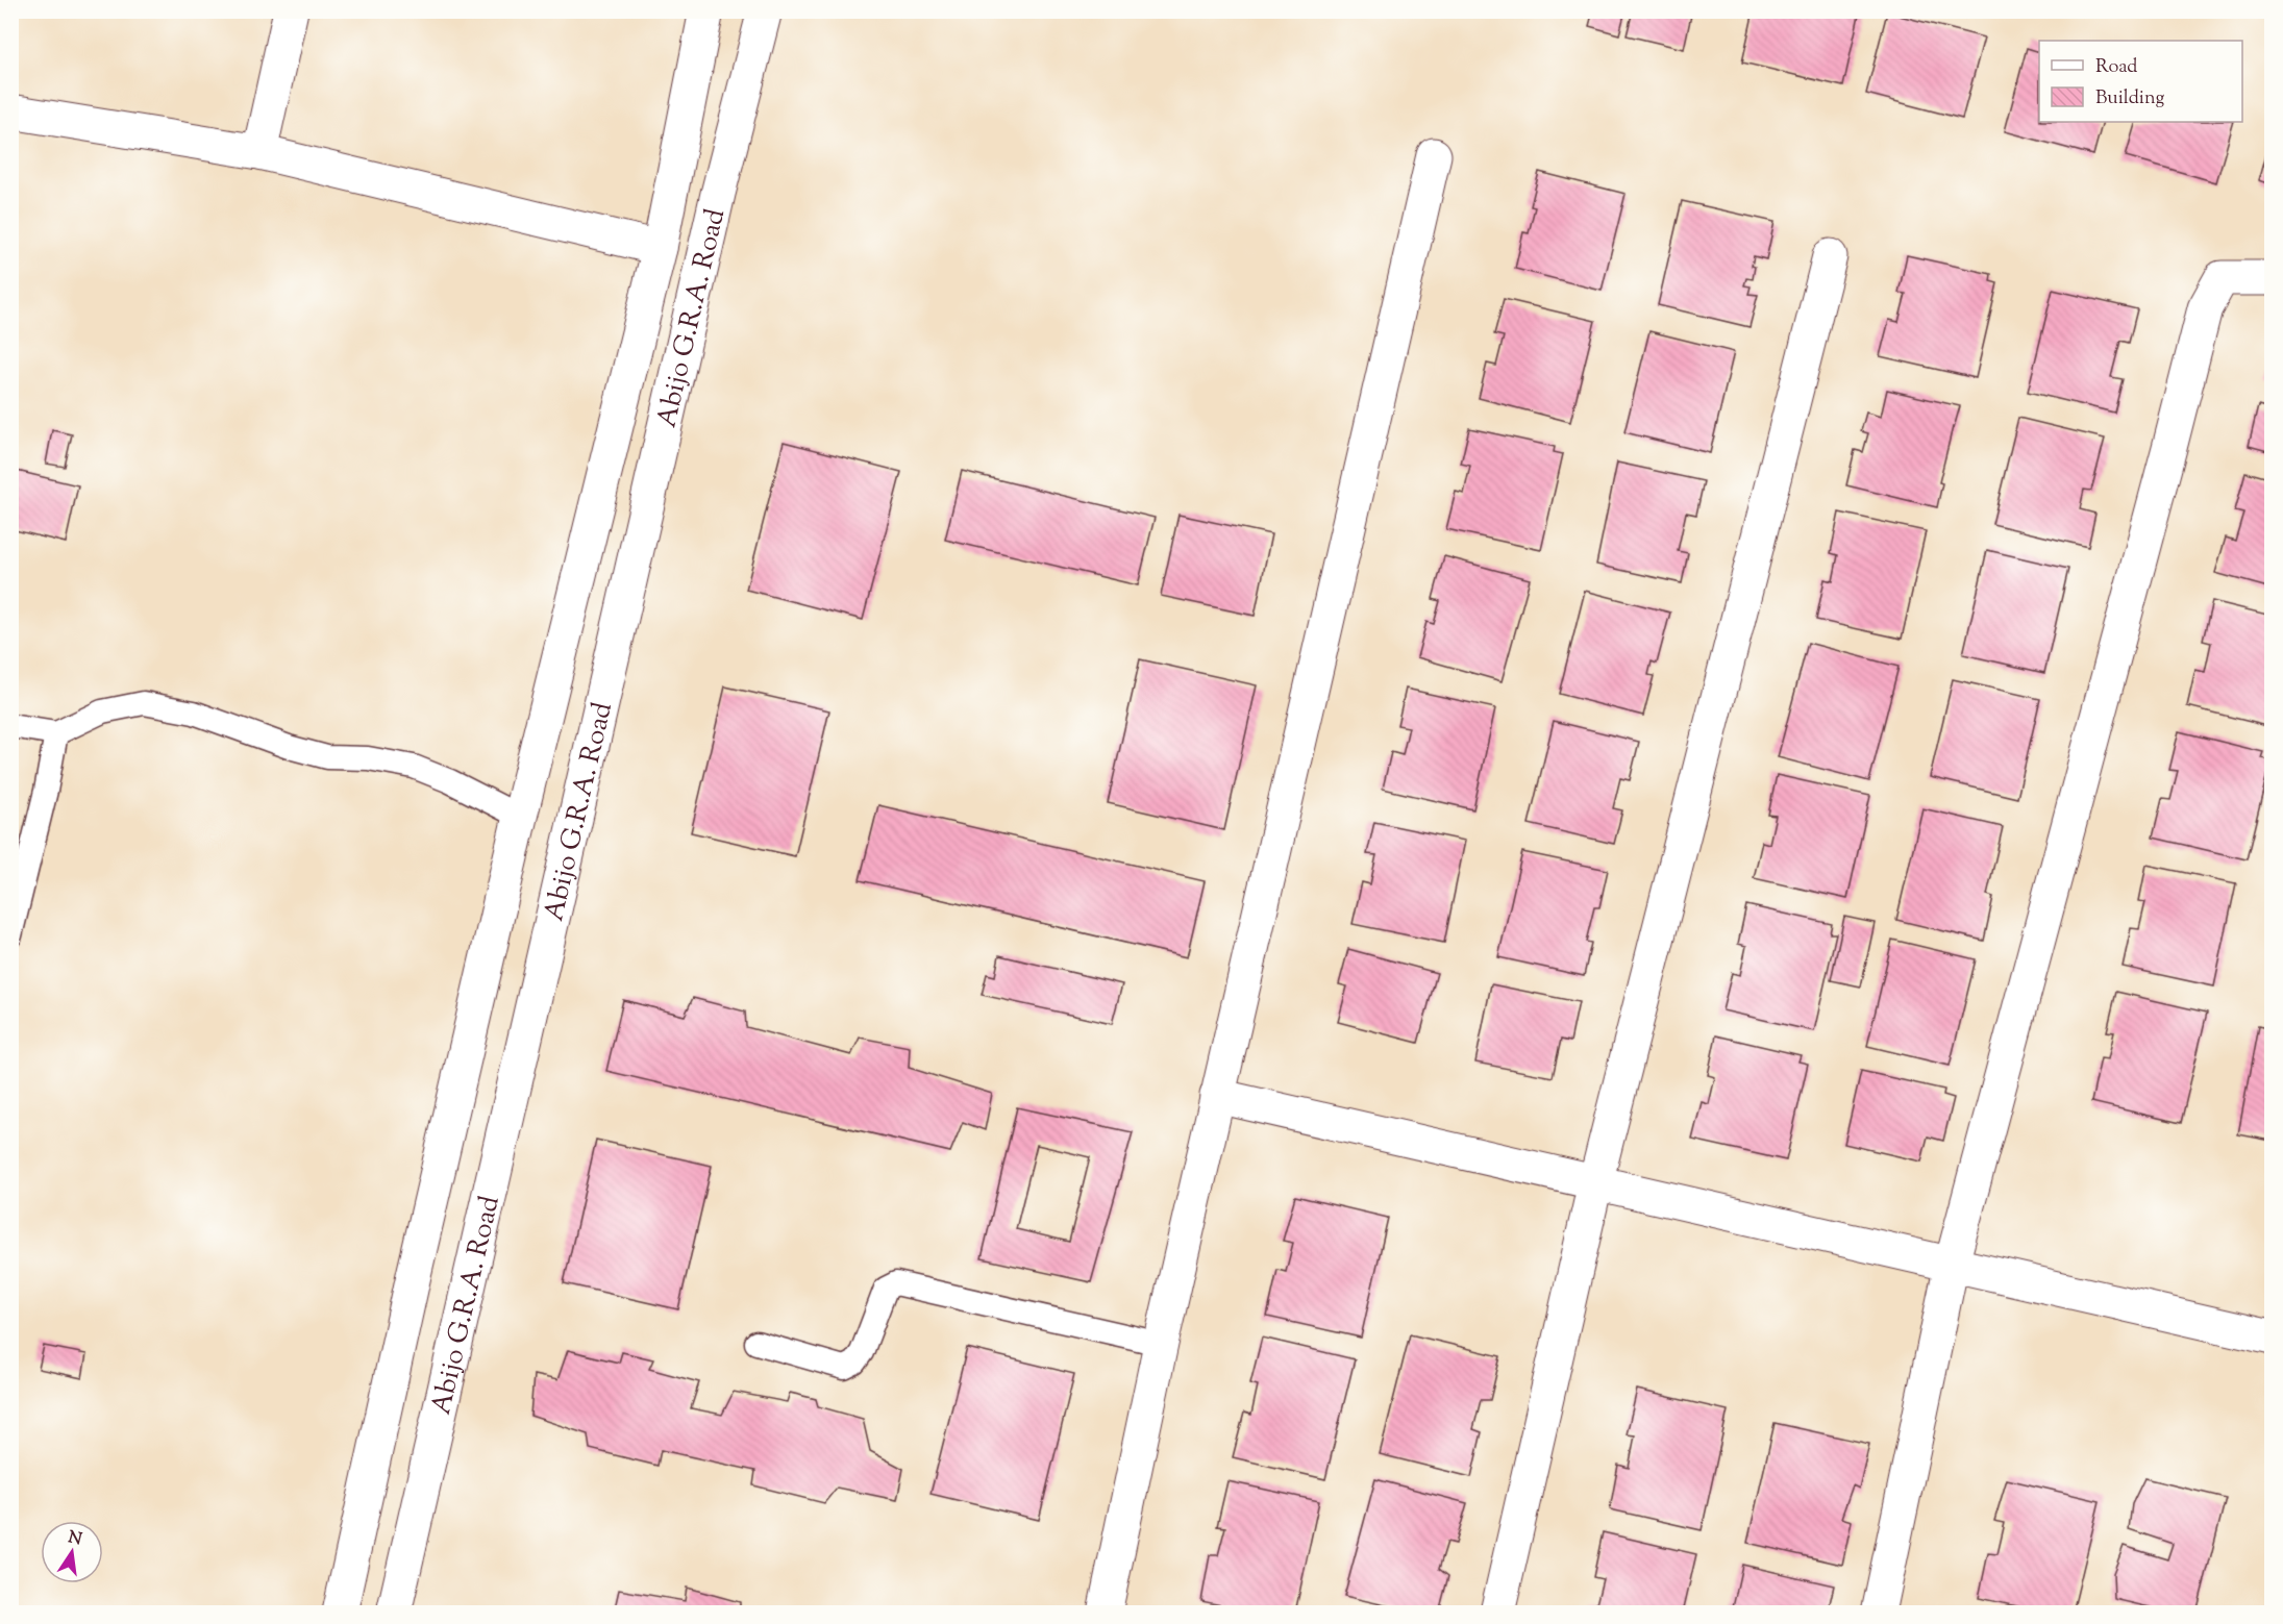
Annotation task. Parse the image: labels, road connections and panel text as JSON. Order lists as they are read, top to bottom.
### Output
{
  "streets": {
    "street": ["Abijo G.R.A. Road"]
  },
  "legend": ["Road", "Building"],
  "north": "top"
}
